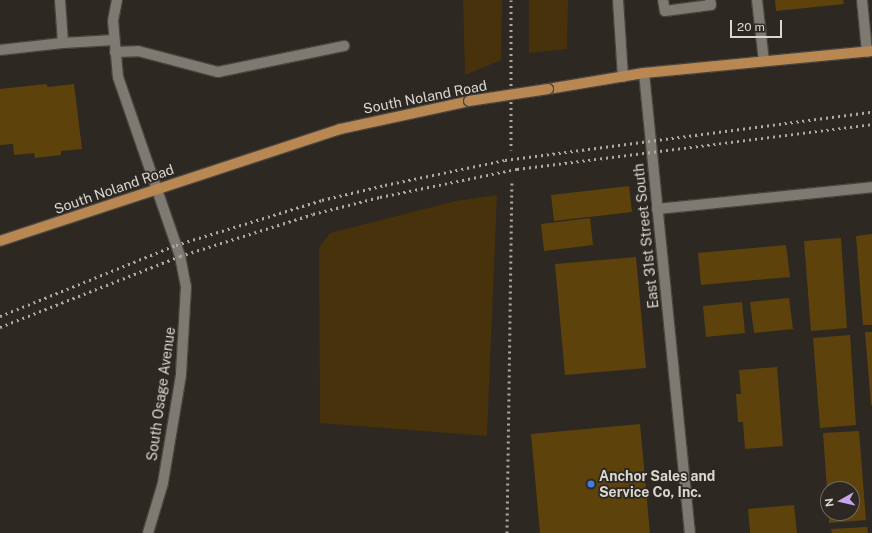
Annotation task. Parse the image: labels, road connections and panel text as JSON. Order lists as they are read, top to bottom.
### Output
{
  "streets": {
    "main road": ["South Noland Road"],
    "street": ["East 31st Street South", "South Osage Avenue"]
  },
  "crossings": [
    ["South Noland Road", "East 31st Street South"],
    ["South Noland Road", "South Osage Avenue"]
  ],
  "places": ["Anchor Sales and Service Co, Inc."],
  "scale_bar": "20 m",
  "north": "left"
}
